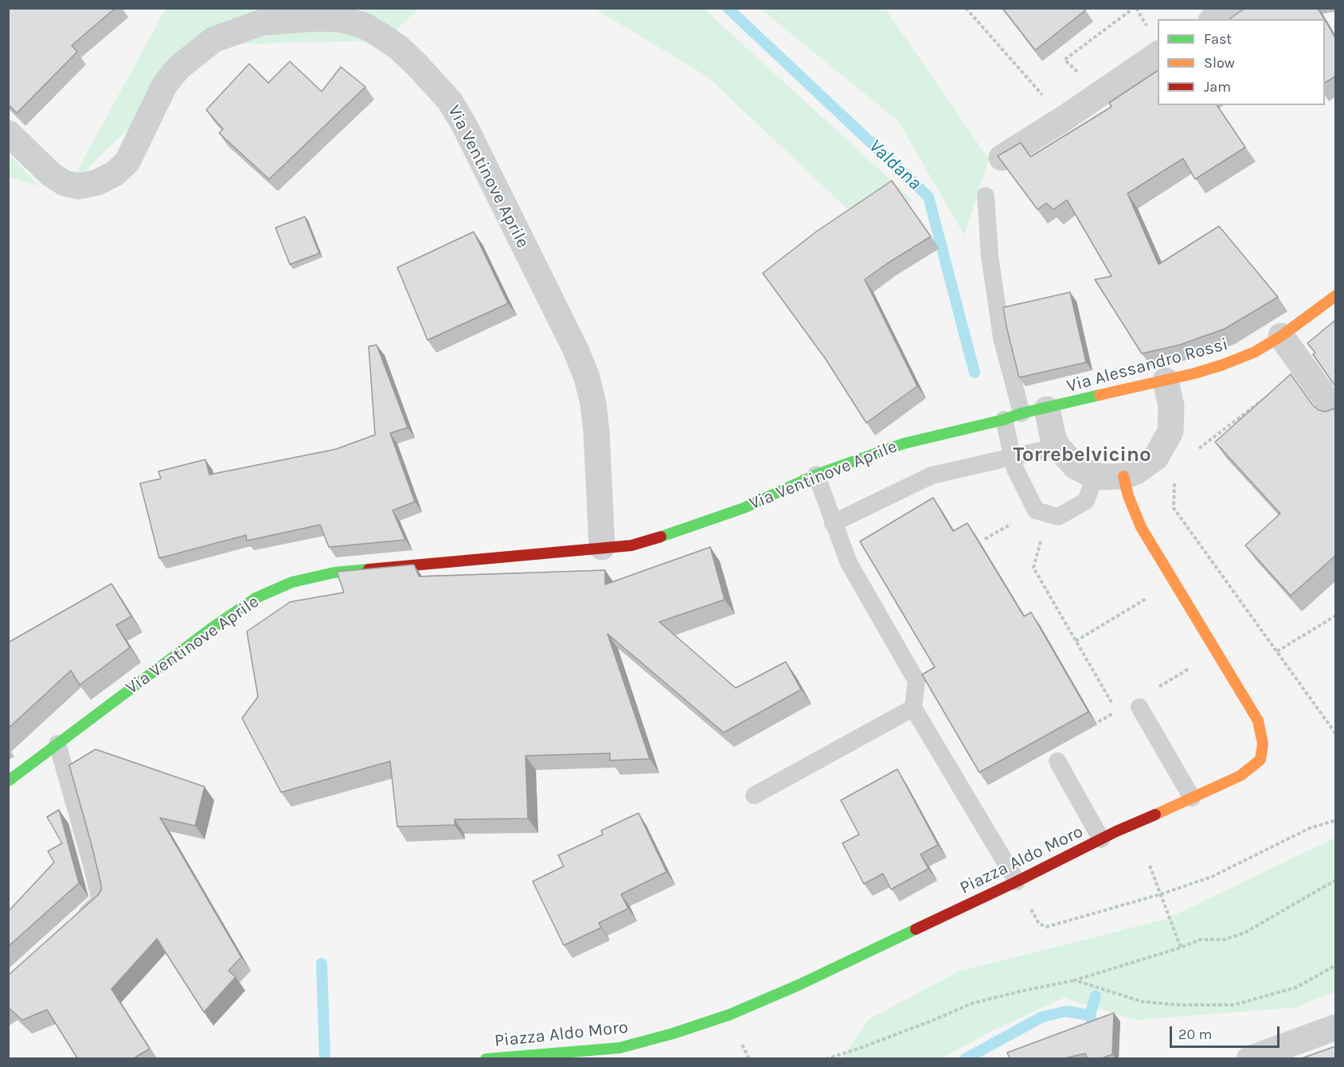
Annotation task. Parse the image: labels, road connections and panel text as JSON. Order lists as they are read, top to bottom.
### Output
{
  "streets": {
    "main road": ["Via Ventinove Aprile", "Via Alessandro Rossi", "Piazza Aldo Moro"]
  },
  "crossings": [
    ["Via Ventinove Aprile", "Via Alessandro Rossi"]
  ],
  "districts": ["Torrebelvicino"],
  "water": ["Valdana"],
  "legend": ["Fast", "Slow", "Jam"],
  "scale_bar": "20 m"
}
